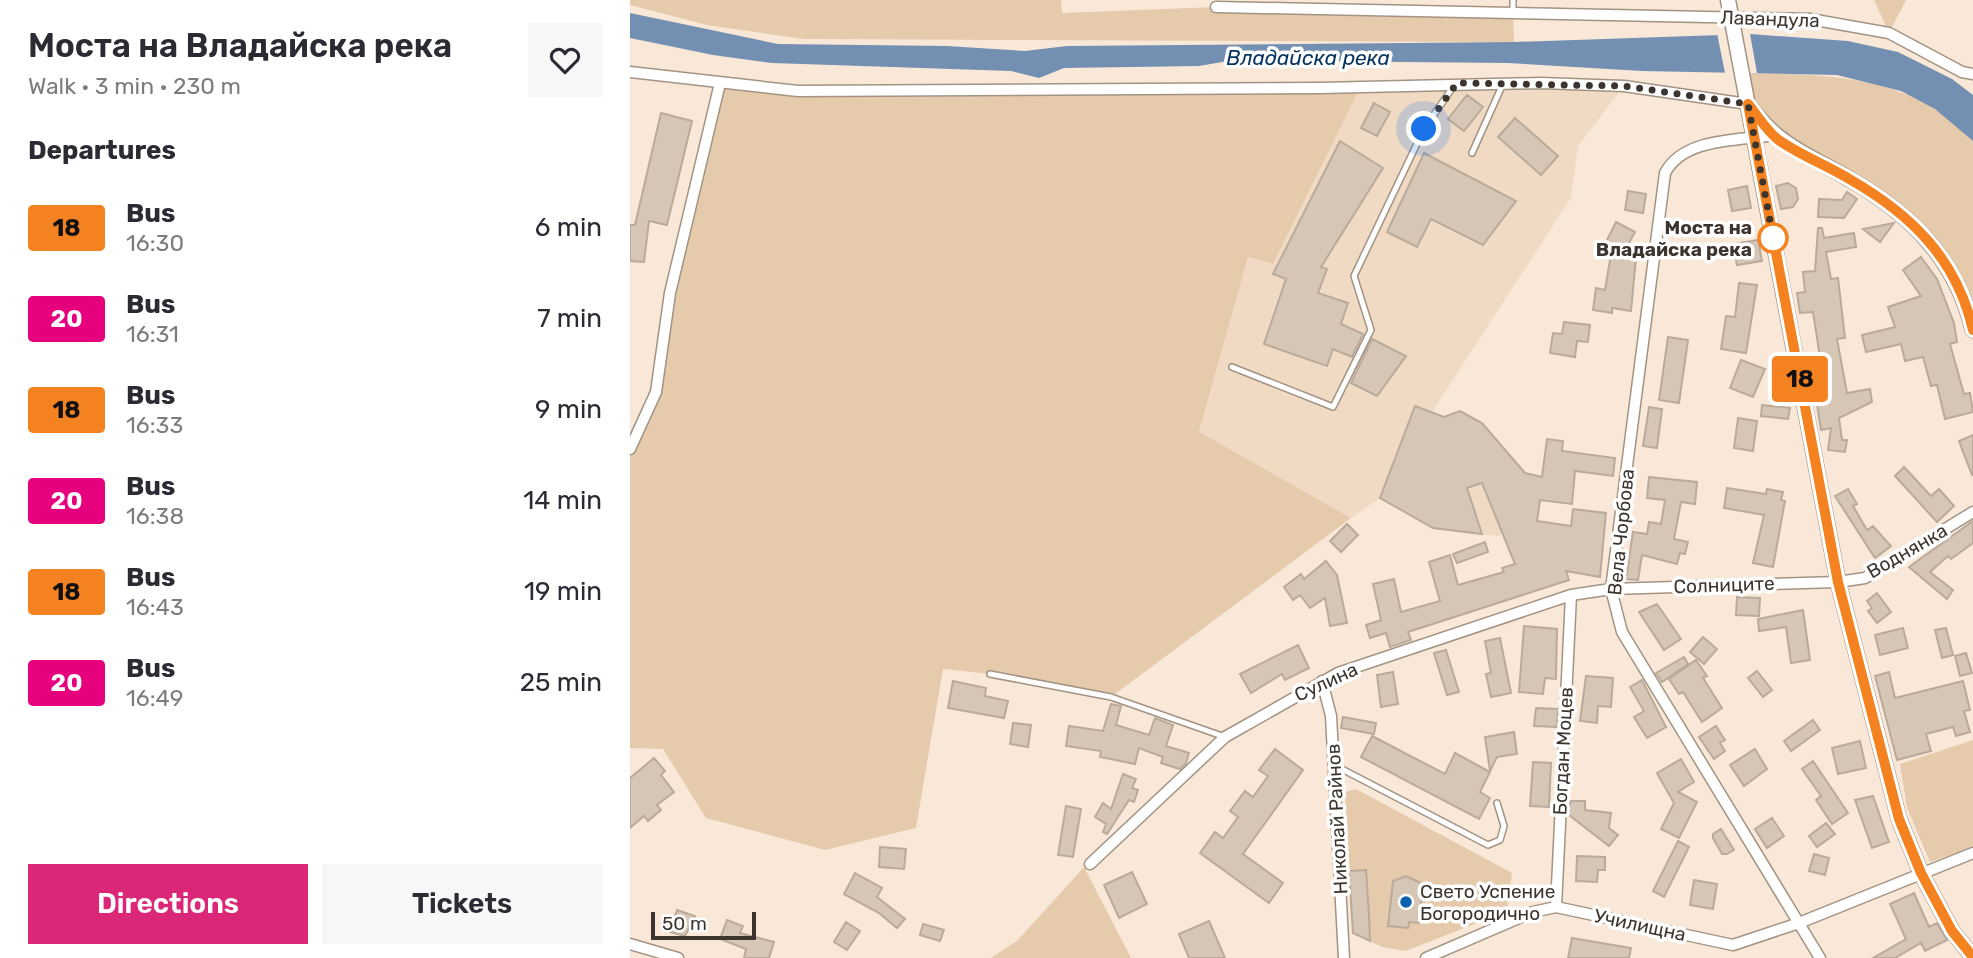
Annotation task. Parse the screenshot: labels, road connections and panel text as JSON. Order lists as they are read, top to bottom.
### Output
{
  "streets": {
    "street": [
      "Лавандула",
      "Вела Чорбова",
      "Воднянка",
      "Солниците",
      "Сулина",
      "Богдан Моцев",
      "Николай Райнов",
      "Училищна"
    ]
  },
  "crossings": [
    ["Вела Чорбова", "Солниците"],
    ["Вела Чорбова", "Сулина"],
    ["Вела Чорбова", "Училищна"],
    ["Воднянка", "Солниците"],
    ["Солниците", "Сулина"],
    ["Сулина", "Богдан Моцев"],
    ["Сулина", "Николай Райнов"],
    ["Богдан Моцев", "Училищна"]
  ],
  "water": ["Владайска река"],
  "places": ["Моста на Владайска река", "Свето Успение Богородично"],
  "lines": ["bus line 18"],
  "scale_bar": "50 m",
  "page": {
    "heading": [
      ["Моста на Владайска река", "Walk · 3 min · 230 m"],
      "Departures"
    ],
    "on_map": "18",
    "list": [
      {
        "mark": "18",
        "name": "Bus",
        "note": "16:30",
        "value": "6 min"
      },
      {
        "mark": "20",
        "name": "Bus",
        "note": "16:31",
        "value": "7 min"
      },
      {
        "mark": "18",
        "name": "Bus",
        "note": "16:33",
        "value": "9 min"
      },
      {
        "mark": "20",
        "name": "Bus",
        "note": "16:38",
        "value": "14 min"
      },
      {
        "mark": "18",
        "name": "Bus",
        "note": "16:43",
        "value": "19 min"
      },
      {
        "mark": "20",
        "name": "Bus",
        "note": "16:49",
        "value": "25 min"
      }
    ],
    "buttons": ["Directions", "Tickets"],
    "scale": "50 m"
  }
}
